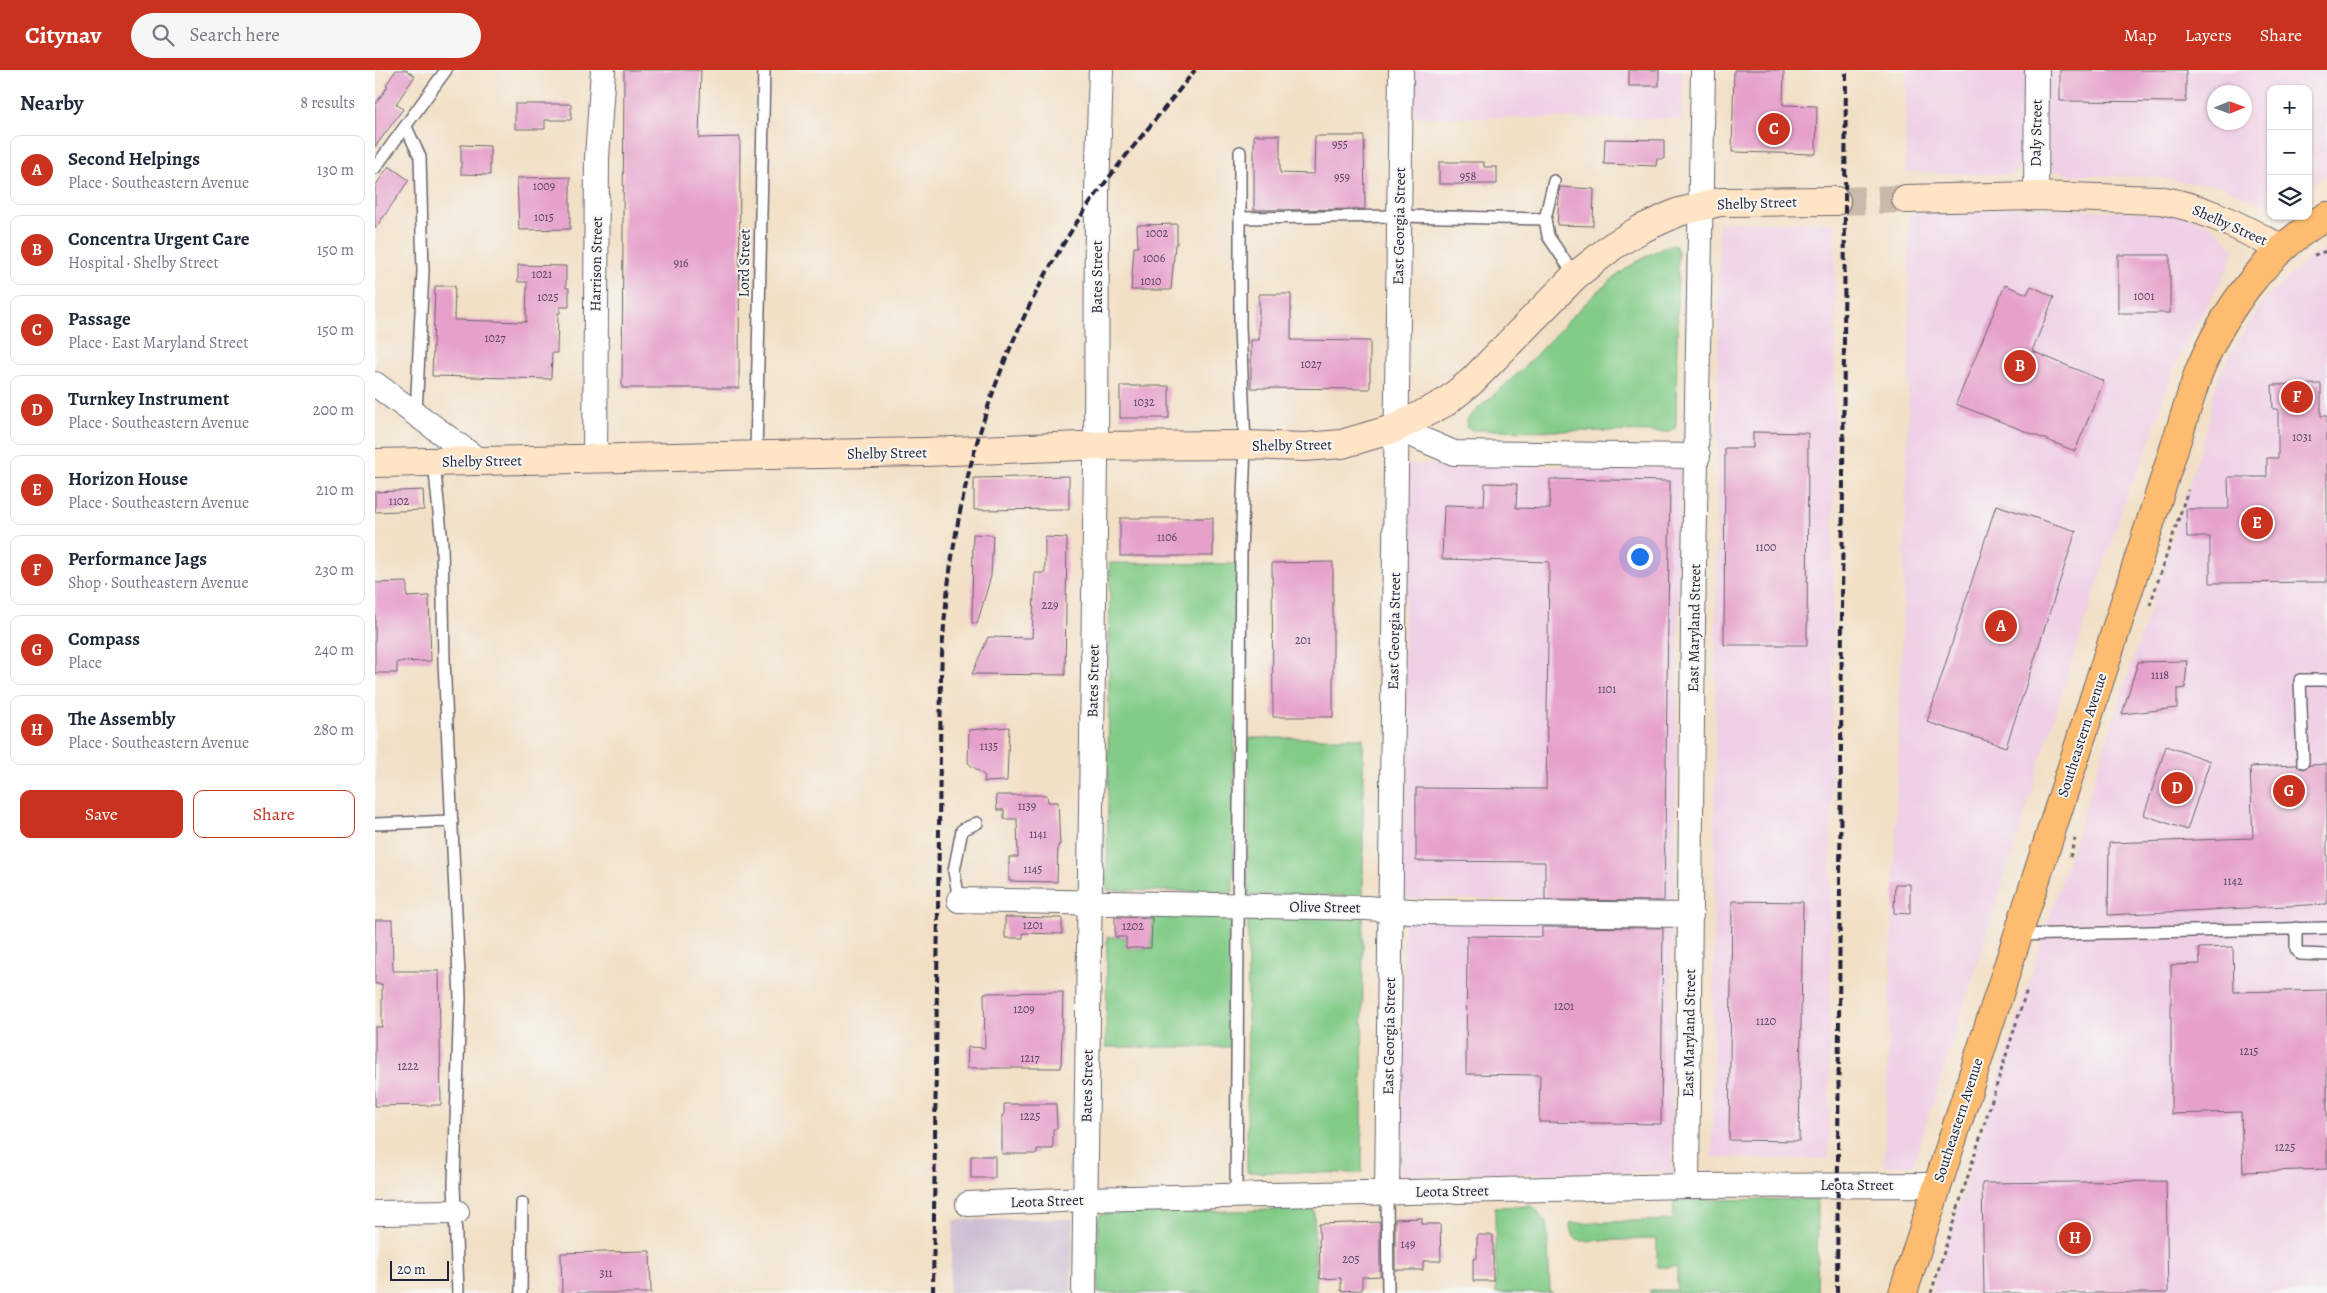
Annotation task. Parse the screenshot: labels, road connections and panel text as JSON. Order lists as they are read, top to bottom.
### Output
{
  "streets": {
    "main road": ["Shelby Street", "Southeastern Avenue"],
    "street": [
      "Daly Street",
      "East Georgia Street",
      "Harrison Street",
      "Bates Street",
      "East Maryland Street",
      "Olive Street",
      "Leota Street"
    ],
    "lane": ["Lord Street"]
  },
  "crossings": [
    ["Daly Street", "Shelby Street"],
    ["Shelby Street", "East Georgia Street"],
    ["Shelby Street", "Lord Street"],
    ["Shelby Street", "Harrison Street"],
    ["Shelby Street", "Bates Street"],
    ["Shelby Street", "East Maryland Street"],
    ["Shelby Street", "Southeastern Avenue"],
    ["East Georgia Street", "Olive Street"],
    ["East Georgia Street", "Leota Street"],
    ["Bates Street", "Olive Street"],
    ["Bates Street", "Leota Street"],
    ["East Maryland Street", "Olive Street"],
    ["East Maryland Street", "Leota Street"],
    ["Southeastern Avenue", "Leota Street"]
  ],
  "house_numbers": [
    "955",
    "958",
    "959",
    "1009",
    "1015",
    "1002",
    "1006",
    "916",
    "1021",
    "1010",
    "1001",
    "1025",
    "1027",
    "1027",
    "1032",
    "1031",
    "1102",
    "1106",
    "1100",
    "229",
    "201",
    "1118",
    "1101",
    "1135",
    "1139",
    "1141",
    "1145",
    "1142",
    "1201",
    "1202",
    "1201",
    "1209",
    "1120",
    "1215",
    "1217",
    "1222",
    "1225",
    "1225",
    "149",
    "205",
    "311"
  ],
  "scale_bar": "20 m",
  "north": "right",
  "page": {
    "header": "Citynav",
    "search": "Search here",
    "nav": ["Map", "Layers", "Share"],
    "heading": ["Nearby", "8 results"],
    "map_buttons": ["+", "−"],
    "pins": [
      "C",
      "B",
      "F",
      "E",
      "A",
      "D",
      "G",
      "H"
    ],
    "list": [
      {
        "mark": "A",
        "name": "Second Helpings",
        "note": "Place · Southeastern Avenue",
        "value": "130 m"
      },
      {
        "mark": "B",
        "name": "Concentra Urgent Care",
        "note": "Hospital · Shelby Street",
        "value": "150 m"
      },
      {
        "mark": "C",
        "name": "Passage",
        "note": "Place · East Maryland Street",
        "value": "150 m"
      },
      {
        "mark": "D",
        "name": "Turnkey Instrument",
        "note": "Place · Southeastern Avenue",
        "value": "200 m"
      },
      {
        "mark": "E",
        "name": "Horizon House",
        "note": "Place · Southeastern Avenue",
        "value": "210 m"
      },
      {
        "mark": "F",
        "name": "Performance Jags",
        "note": "Shop · Southeastern Avenue",
        "value": "230 m"
      },
      {
        "mark": "G",
        "name": "Compass",
        "note": "Place",
        "value": "240 m"
      },
      {
        "mark": "H",
        "name": "The Assembly",
        "note": "Place · Southeastern Avenue",
        "value": "280 m"
      }
    ],
    "buttons": ["Save", "Share"],
    "scale": "20 m"
  }
}
